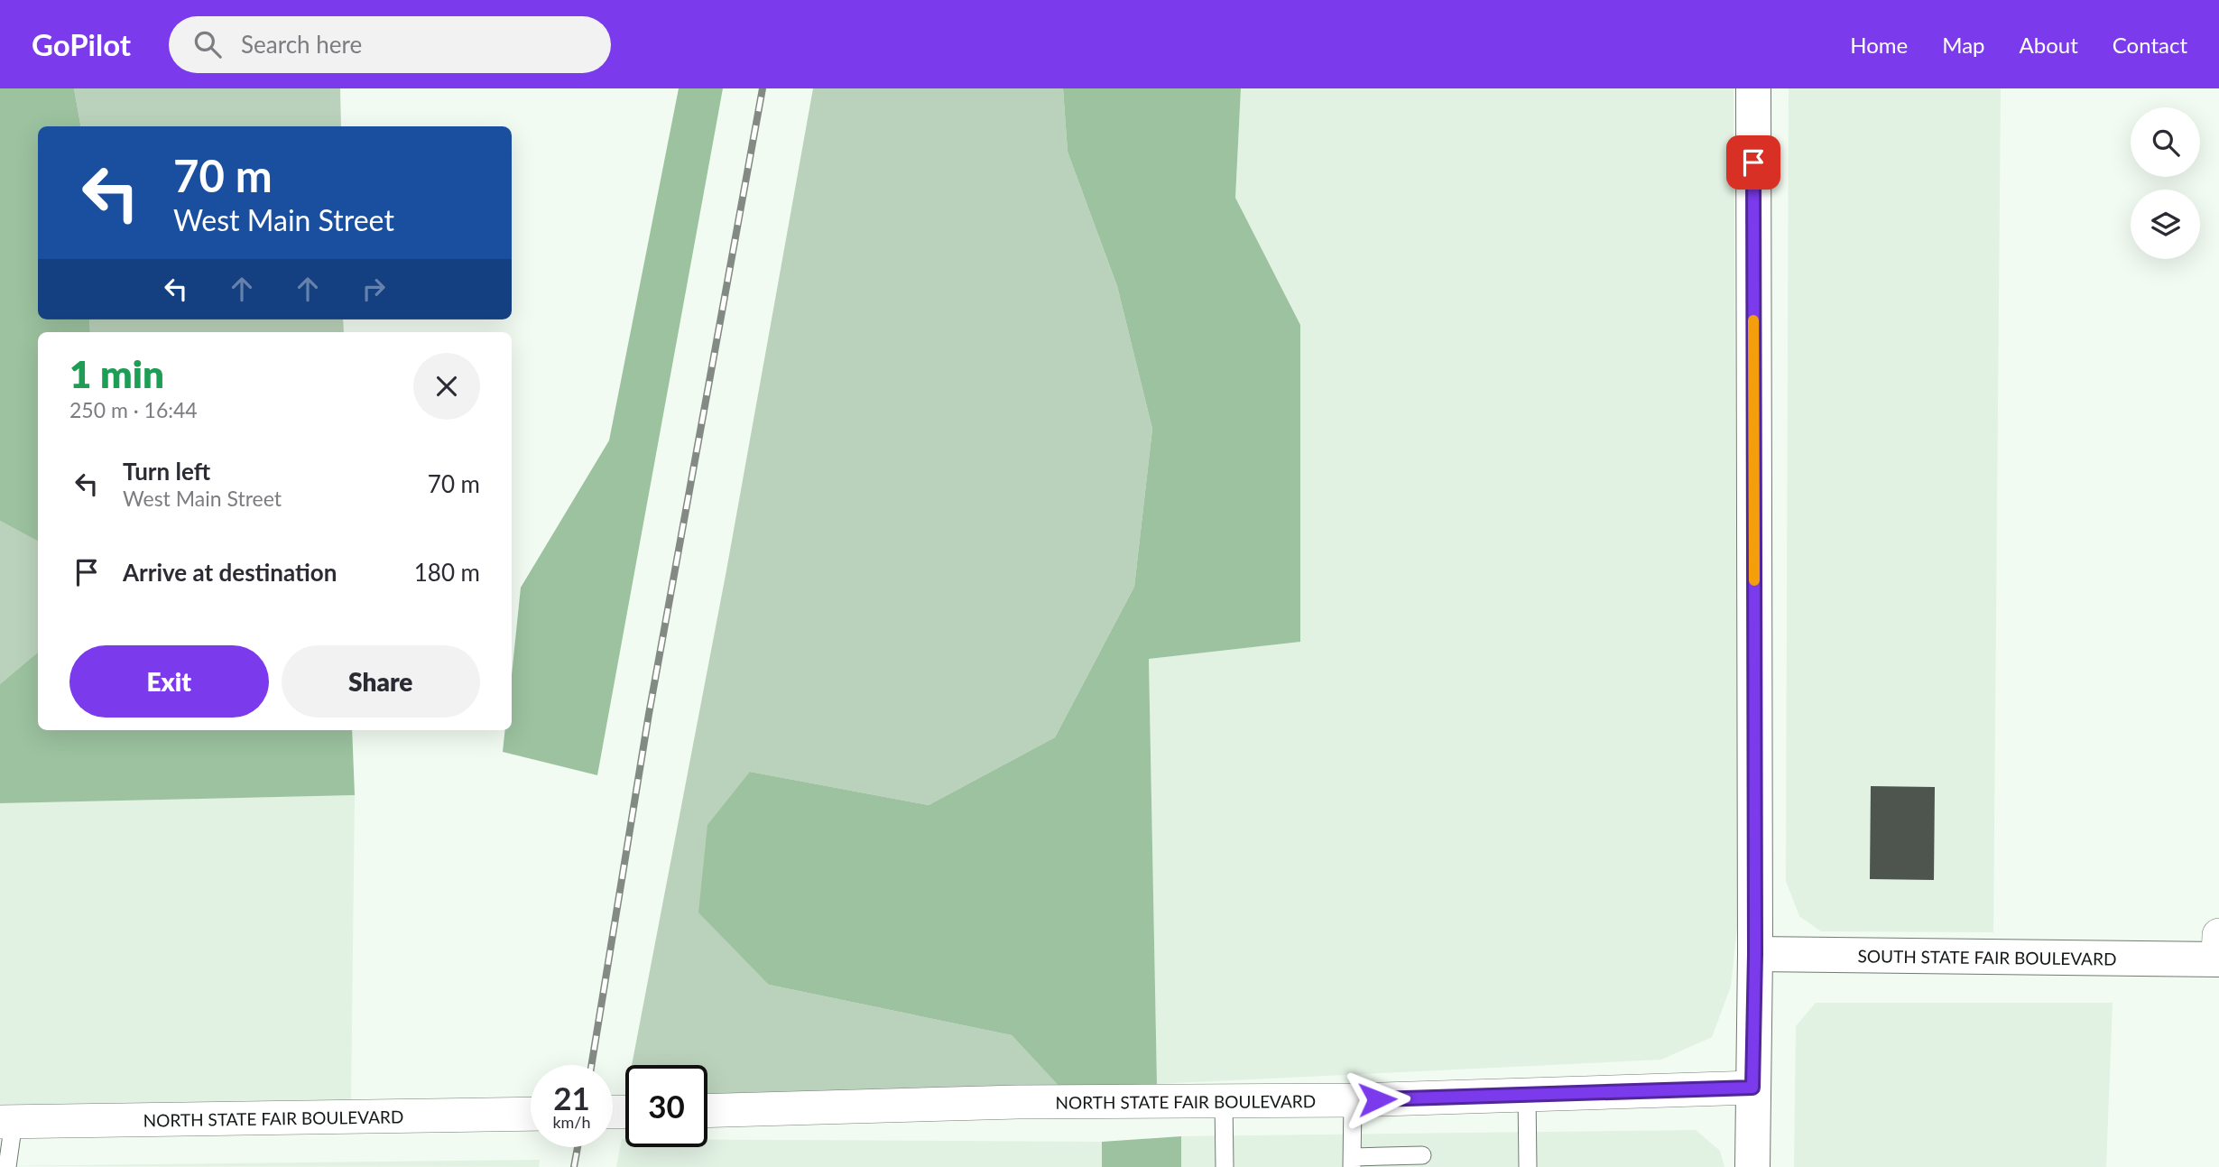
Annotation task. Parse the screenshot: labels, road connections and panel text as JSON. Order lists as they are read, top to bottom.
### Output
{
  "streets": {
    "main road": ["SOUTH STATE FAIR BOULEVARD"],
    "street": ["NORTH STATE FAIR BOULEVARD"]
  },
  "page": {
    "header": "GoPilot",
    "search": "Search here",
    "nav": [
      "Home",
      "Map",
      "About",
      "Contact"
    ],
    "turn": ["70 m", "West Main Street"],
    "heading": ["1 min", "250 m · 16:44"],
    "list": [
      {
        "name": "Turn left",
        "note": "West Main Street",
        "value": "70 m"
      },
      {
        "name": "Arrive at destination",
        "value": "180 m"
      }
    ],
    "buttons": ["Exit", "Share"],
    "speed": "21 km/h",
    "limit": "30"
  }
}
